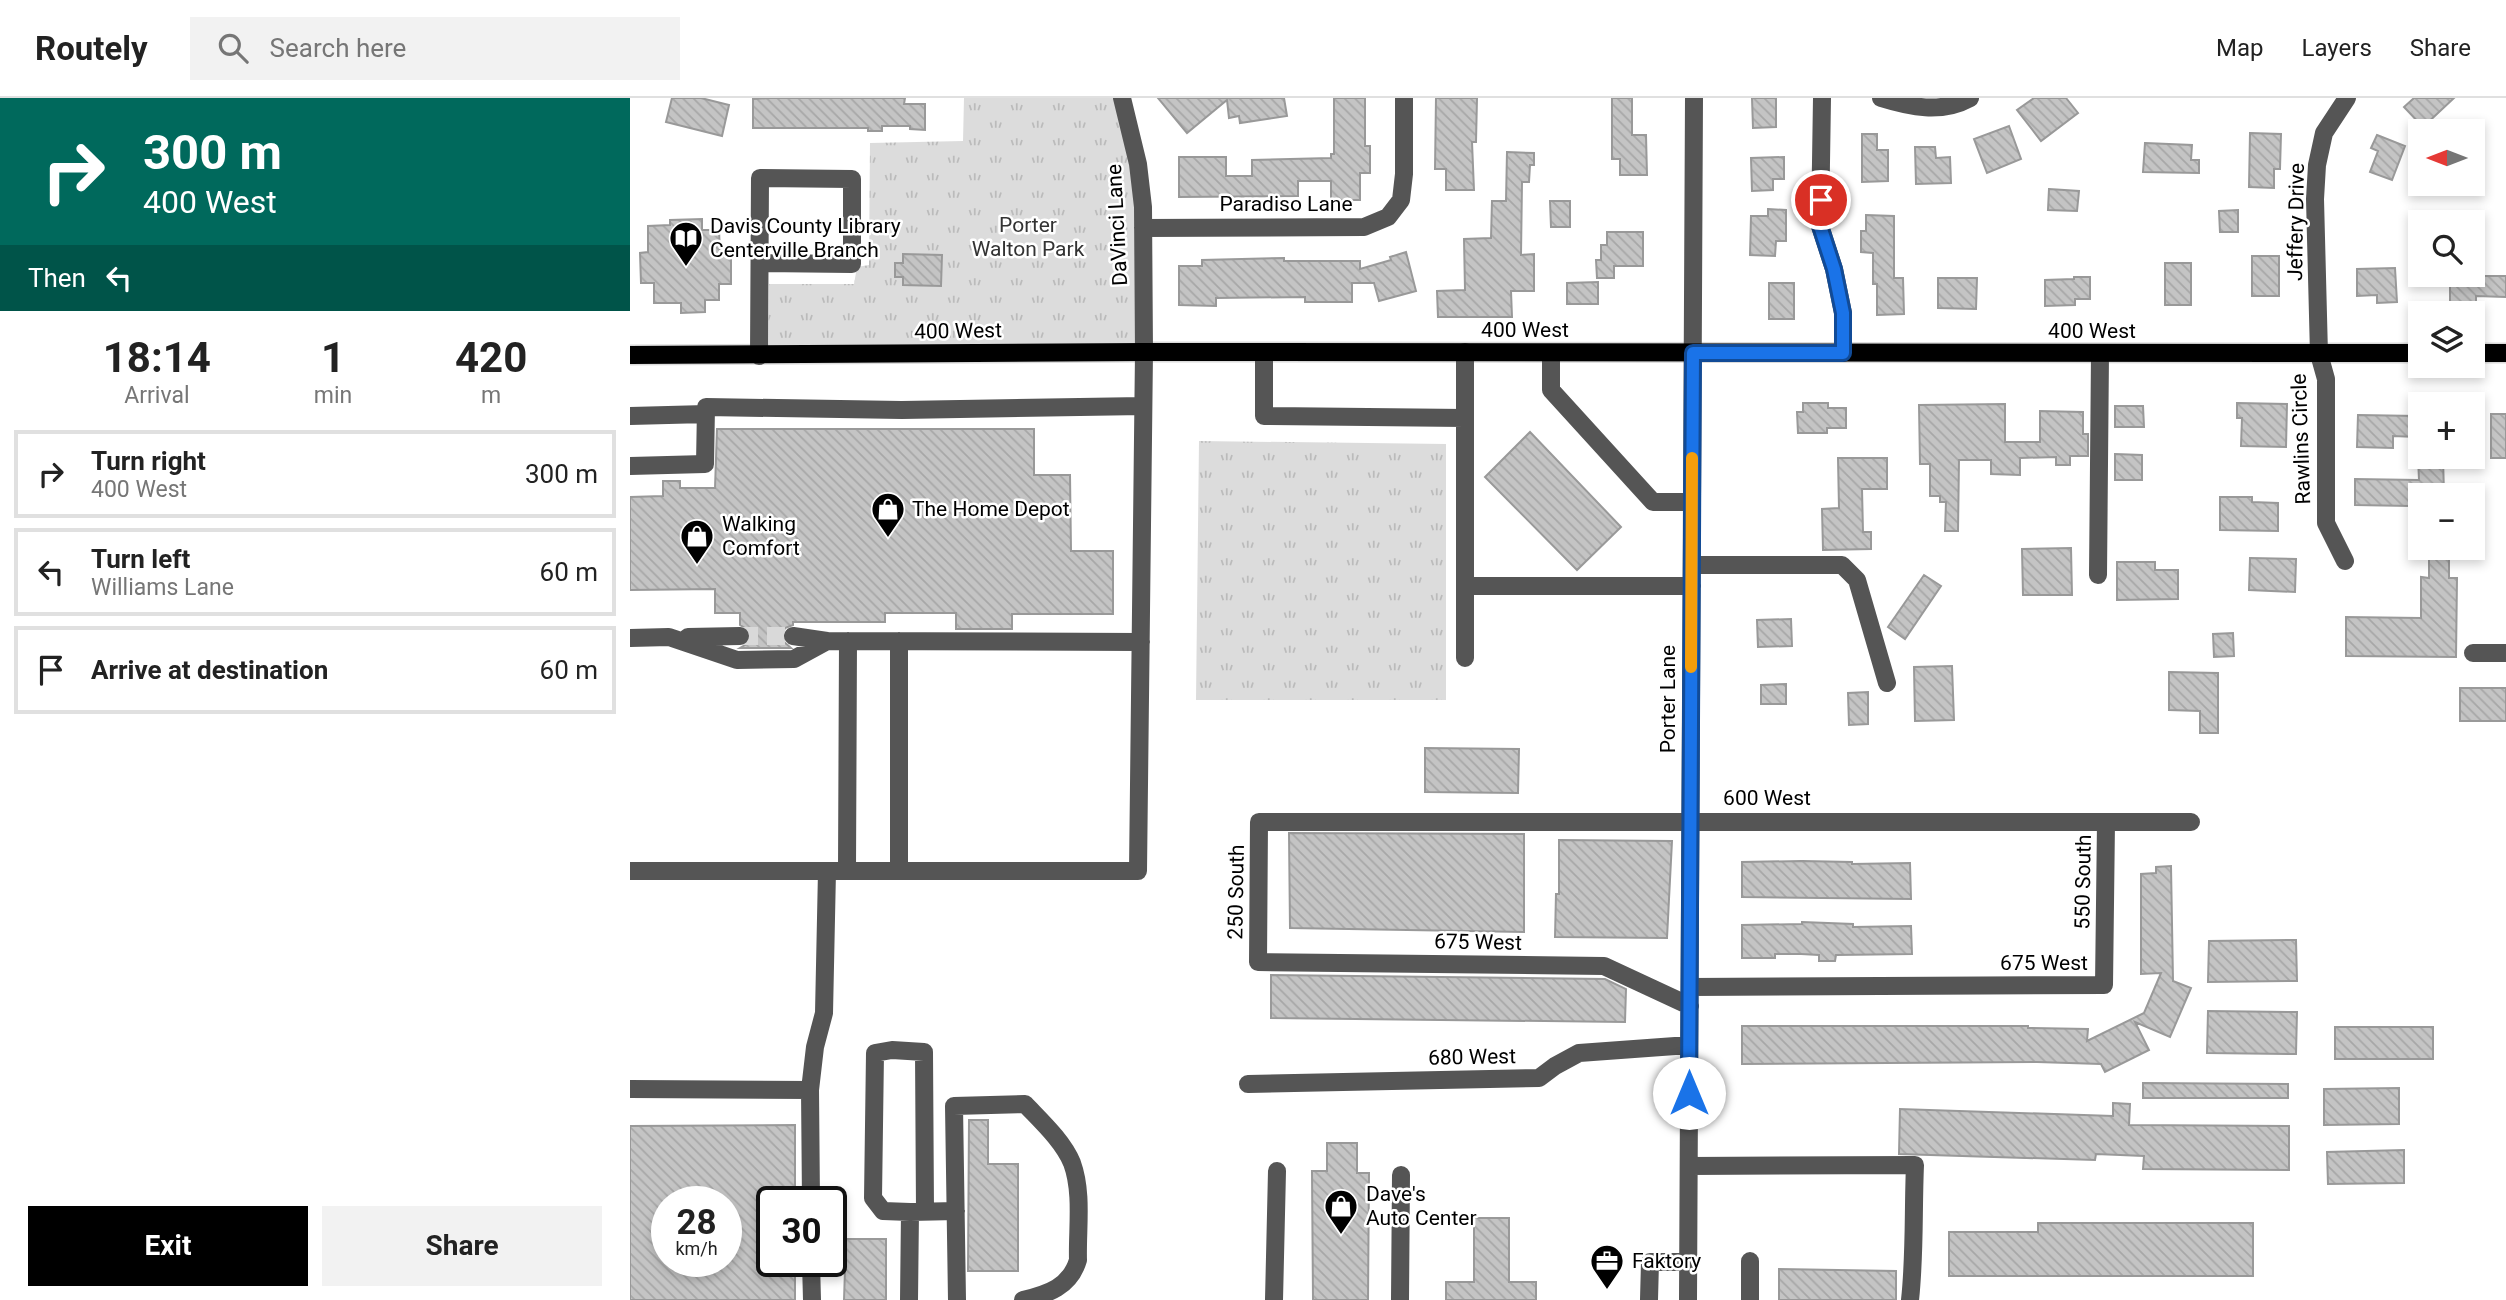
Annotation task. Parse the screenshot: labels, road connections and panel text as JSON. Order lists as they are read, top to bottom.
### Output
{
  "streets": {
    "main road": ["400 West"],
    "street": [
      "Paradiso Lane",
      "Jeffery Drive",
      "DaVinci Lane",
      "Rawlins Circle",
      "Porter Lane",
      "600 West",
      "550 South",
      "250 South",
      "675 West",
      "680 West"
    ]
  },
  "crossings": [
    ["Paradiso Lane", "DaVinci Lane"],
    ["Jeffery Drive", "400 West"],
    ["Jeffery Drive", "Rawlins Circle"],
    ["DaVinci Lane", "400 West"],
    ["400 West", "Rawlins Circle"],
    ["400 West", "Porter Lane"],
    ["Porter Lane", "600 West"],
    ["Porter Lane", "675 West"],
    ["Porter Lane", "680 West"],
    ["600 West", "550 South"],
    ["600 West", "250 South"],
    ["550 South", "675 West"],
    ["250 South", "675 West"]
  ],
  "parks": ["Porter Walton Park"],
  "places": {
    "library": ["Davis County Library Centerville Branch"],
    "shop": ["The Home Depot", "Walking Comfort", "Dave's Auto Center"],
    "office": ["Faktory"]
  },
  "north": "left",
  "page": {
    "header": "Routely",
    "search": "Search here",
    "nav": ["Map", "Layers", "Share"],
    "turn": ["300 m", "400 West"],
    "map_buttons": ["+", "−"],
    "then": "Then",
    "eta": [
      "18:14",
      "Arrival",
      "1",
      "min",
      "420",
      "m"
    ],
    "list": [
      {
        "name": "Turn right",
        "note": "400 West",
        "value": "300 m"
      },
      {
        "name": "Turn left",
        "note": "Williams Lane",
        "value": "60 m"
      },
      {
        "name": "Arrive at destination",
        "value": "60 m"
      }
    ],
    "speed": "28 km/h",
    "limit": "30",
    "buttons": ["Exit", "Share"]
  }
}
